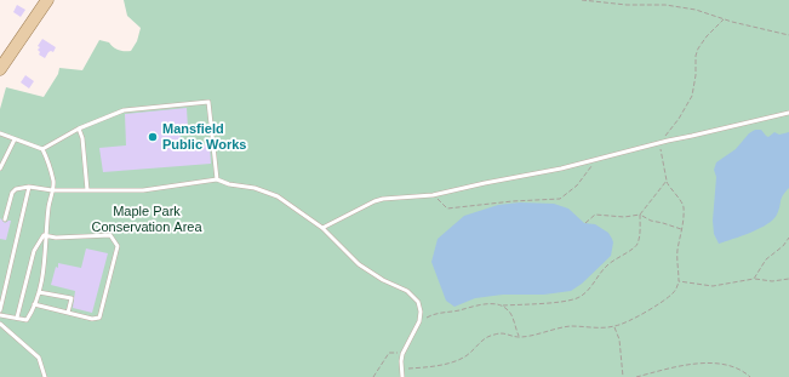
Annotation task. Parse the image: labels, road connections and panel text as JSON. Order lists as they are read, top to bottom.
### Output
{
  "parks": ["Maple Park Conservation Area"],
  "places": ["Mansfield Public Works"]
}
